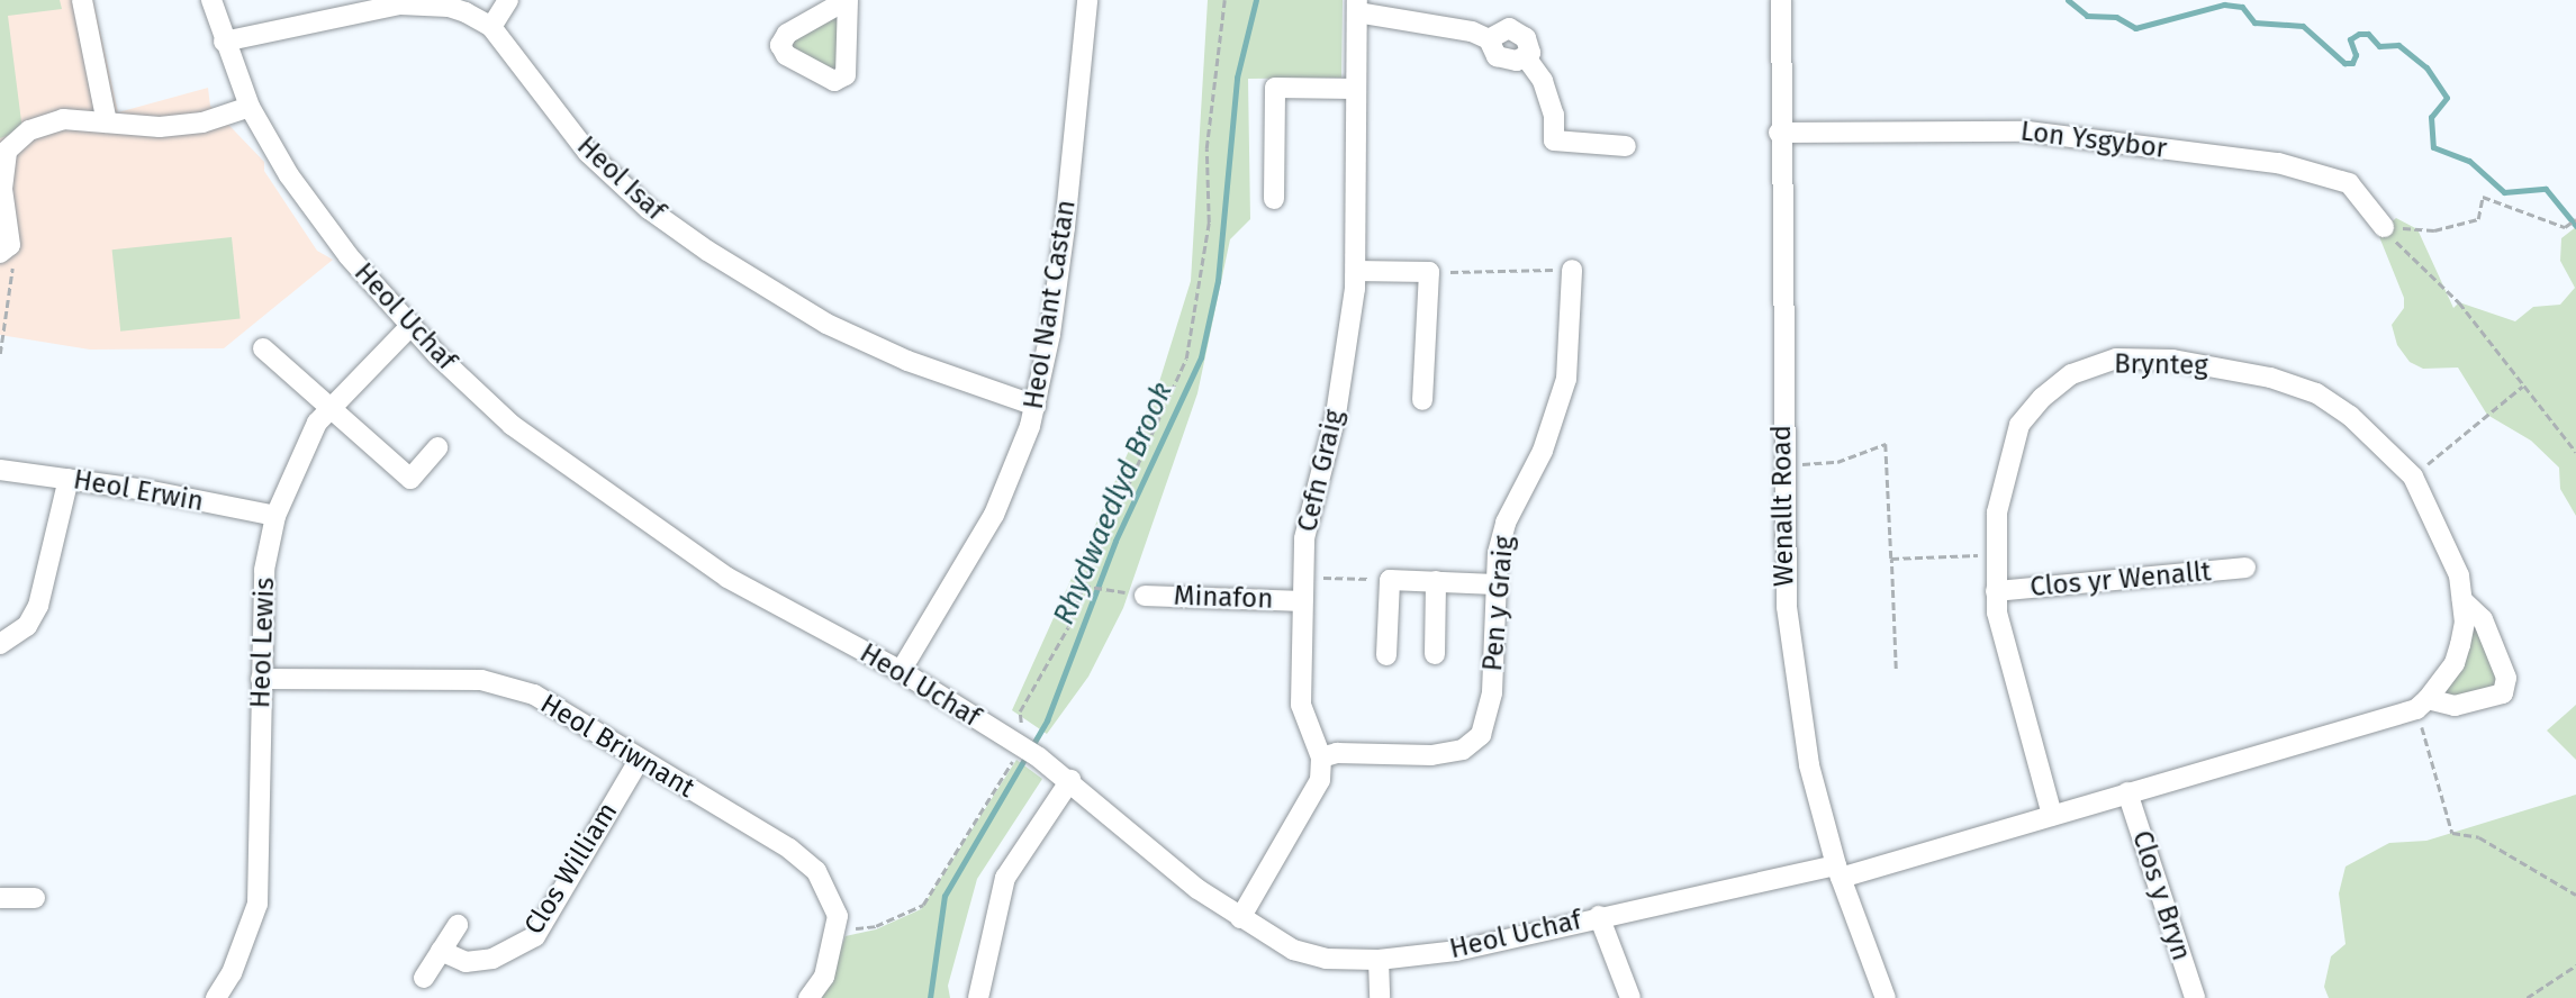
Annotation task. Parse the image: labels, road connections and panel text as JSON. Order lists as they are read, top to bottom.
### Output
{
  "streets": {
    "street": [
      "Lon Ysgybor",
      "Heol Isaf",
      "Heol Nant Castan",
      "Heol Uchaf",
      "Brynteg",
      "Cefn Graig",
      "Heol Erwin",
      "Wenallt Road",
      "Clos yr Wenallt",
      "Minafon",
      "Pen y Graig",
      "Heol Lewis",
      "Heol Briwnant",
      "Clos William",
      "Clos y Bryn"
    ]
  },
  "crossings": [
    ["Lon Ysgybor", "Wenallt Road"],
    ["Heol Isaf", "Heol Nant Castan"],
    ["Heol Isaf", "Heol Uchaf"],
    ["Heol Nant Castan", "Heol Uchaf"],
    ["Heol Uchaf", "Brynteg"],
    ["Heol Uchaf", "Wenallt Road"],
    ["Heol Uchaf", "Heol Lewis"],
    ["Brynteg", "Wenallt Road"],
    ["Brynteg", "Clos yr Wenallt"],
    ["Brynteg", "Clos y Bryn"],
    ["Cefn Graig", "Minafon"],
    ["Cefn Graig", "Pen y Graig"],
    ["Heol Erwin", "Heol Lewis"],
    ["Heol Lewis", "Heol Briwnant"],
    ["Heol Briwnant", "Clos William"]
  ],
  "water": ["Rhydwaedlyd Brook"]
}
